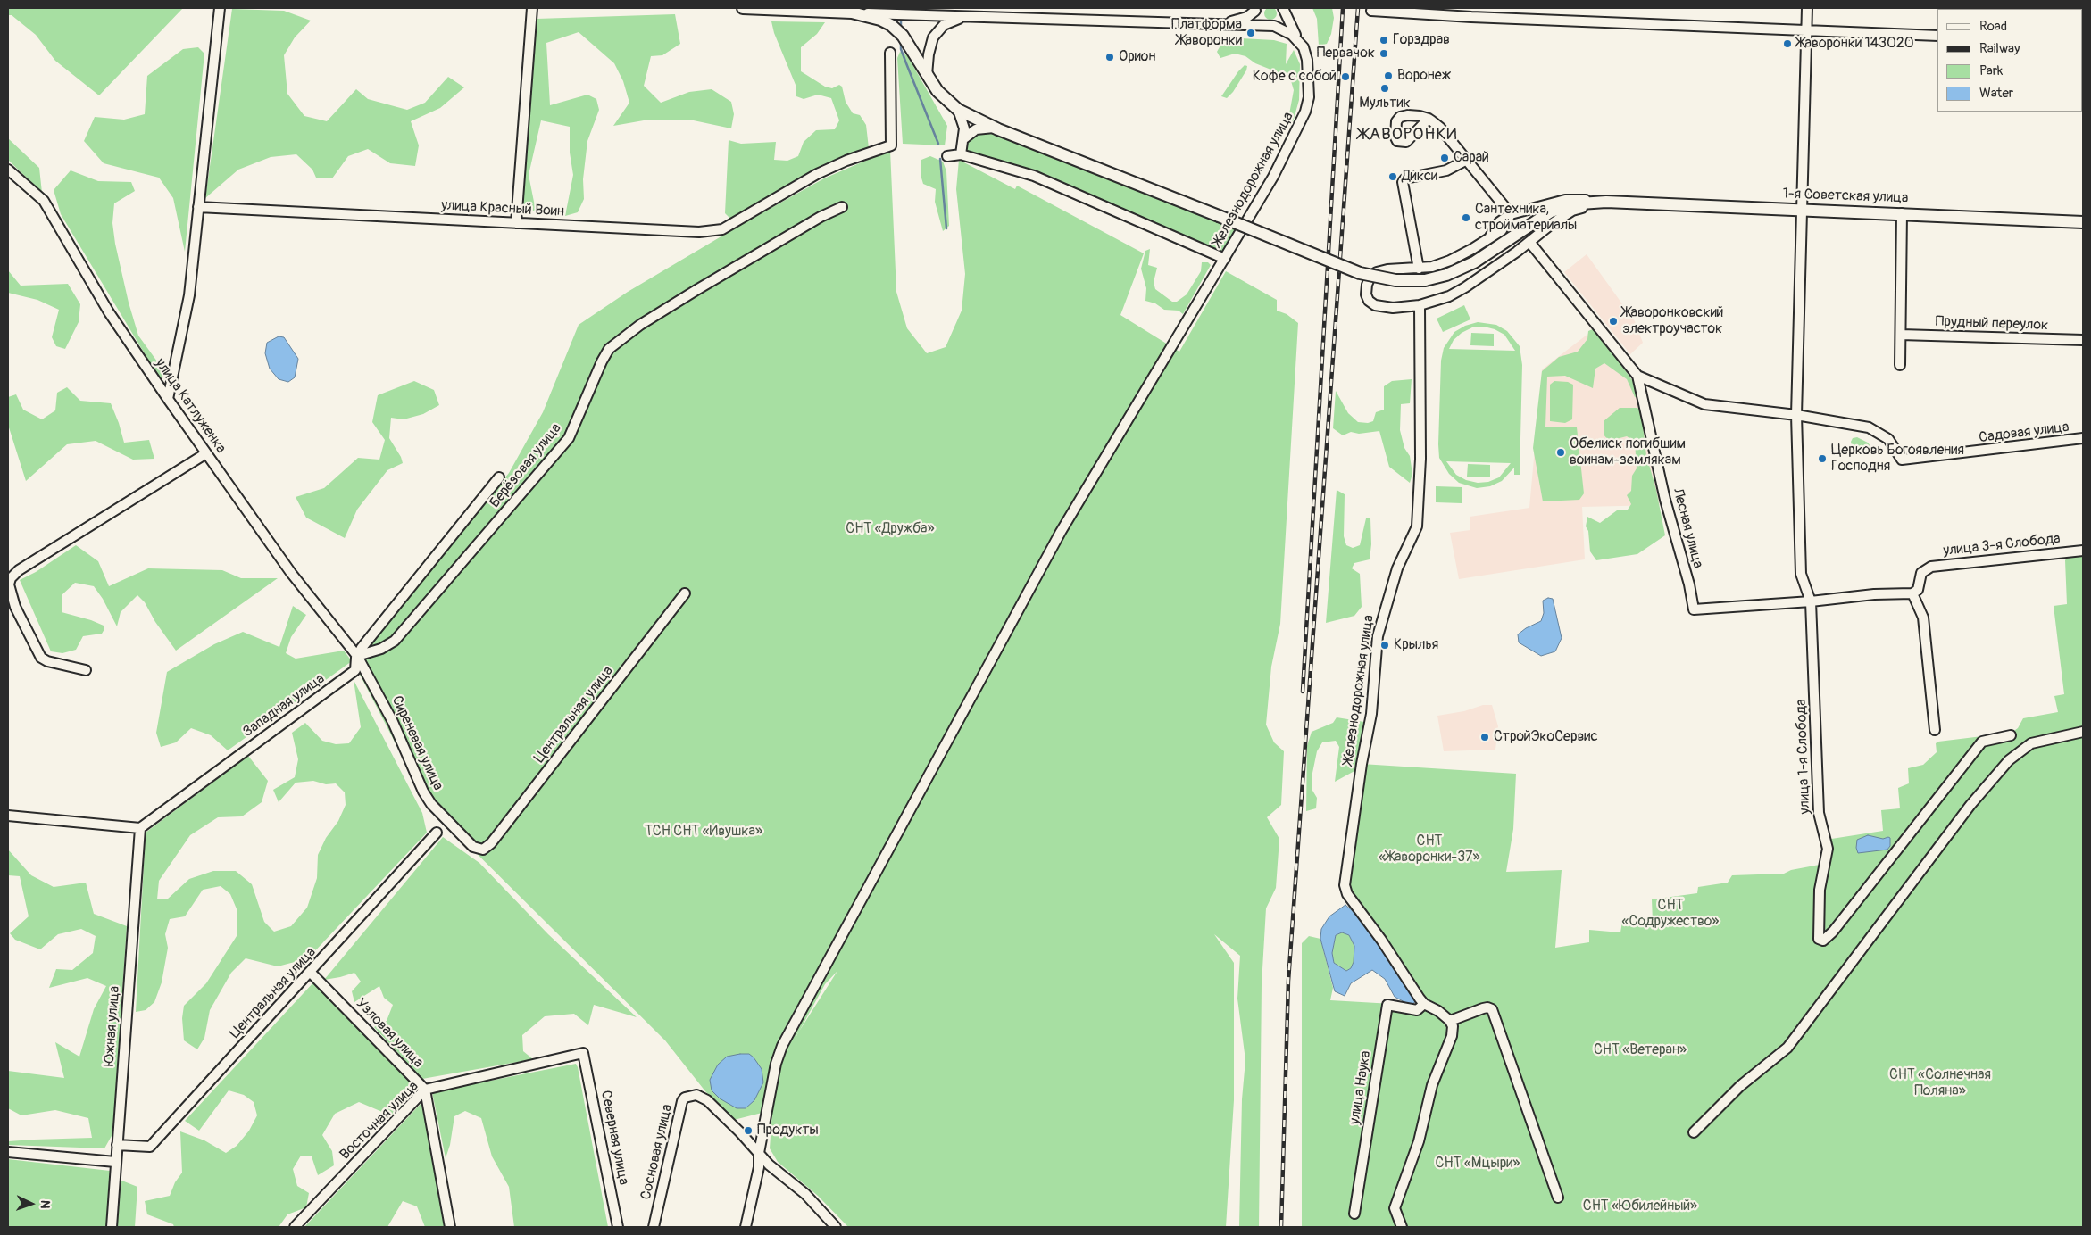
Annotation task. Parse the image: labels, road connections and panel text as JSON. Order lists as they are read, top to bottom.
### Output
{
  "streets": {
    "main road": ["1-я Советская улица"],
    "street": [
      "Железнодорожная улица",
      "улица Красный Воин",
      "Прудный переулок",
      "улица Катлуженка",
      "Садовая улица",
      "Берёзовая улица",
      "Лесная улица",
      "улица 3-я Слобода",
      "Западная улица",
      "Центральная улица",
      "Сиреневая улица",
      "улица 1-я Слобода",
      "Южная улица",
      "Узловая улица",
      "улица Наука",
      "Восточная улица",
      "Северная улица",
      "Сосновая улица"
    ]
  },
  "crossings": [
    ["Железнодорожная улица", "улица Наука"],
    ["Железнодорожная улица", "Сосновая улица"],
    ["улица Катлуженка", "Берёзовая улица"],
    ["улица Катлуженка", "Западная улица"],
    ["улица Катлуженка", "Сиреневая улица"],
    ["Садовая улица", "Лесная улица"],
    ["Берёзовая улица", "Западная улица"],
    ["Берёзовая улица", "Сиреневая улица"],
    ["Лесная улица", "улица 1-я Слобода"],
    ["Западная улица", "Сиреневая улица"],
    ["Западная улица", "Южная улица"],
    ["Центральная улица", "Сиреневая улица"],
    ["Центральная улица", "Южная улица"],
    ["Центральная улица", "Узловая улица"],
    ["Узловая улица", "Восточная улица"],
    ["Восточная улица", "Северная улица"]
  ],
  "districts": ["ЖАВОРОНКИ"],
  "parks": [
    "СНТ «Дружба»",
    "ТСН СНТ «Ивушка»",
    "СНТ «Жаворонки-37»",
    "СНТ «Содружество»",
    "СНТ «Ветеран»",
    "СНТ «Солнечная Поляна»",
    "СНТ «Мцыри»",
    "СНТ «Юбилейный»"
  ],
  "places": [
    "Платформа Жаворонки",
    "Горздрав",
    "Жаворонки 143020",
    "Первачок",
    "Орион",
    "Воронеж",
    "Кофе с собой",
    "Мультик",
    "Сарай",
    "Дикси",
    "Сантехника, стройматериалы",
    "Жаворонковский электроучасток",
    "Обелиск погибшим воинам-землякам",
    "Церковь Богоявления Господня",
    "Крылья",
    "СтройЭкоСервис",
    "Продукты"
  ],
  "legend": [
    "Road",
    "Railway",
    "Park",
    "Water"
  ],
  "north": "right"
}
